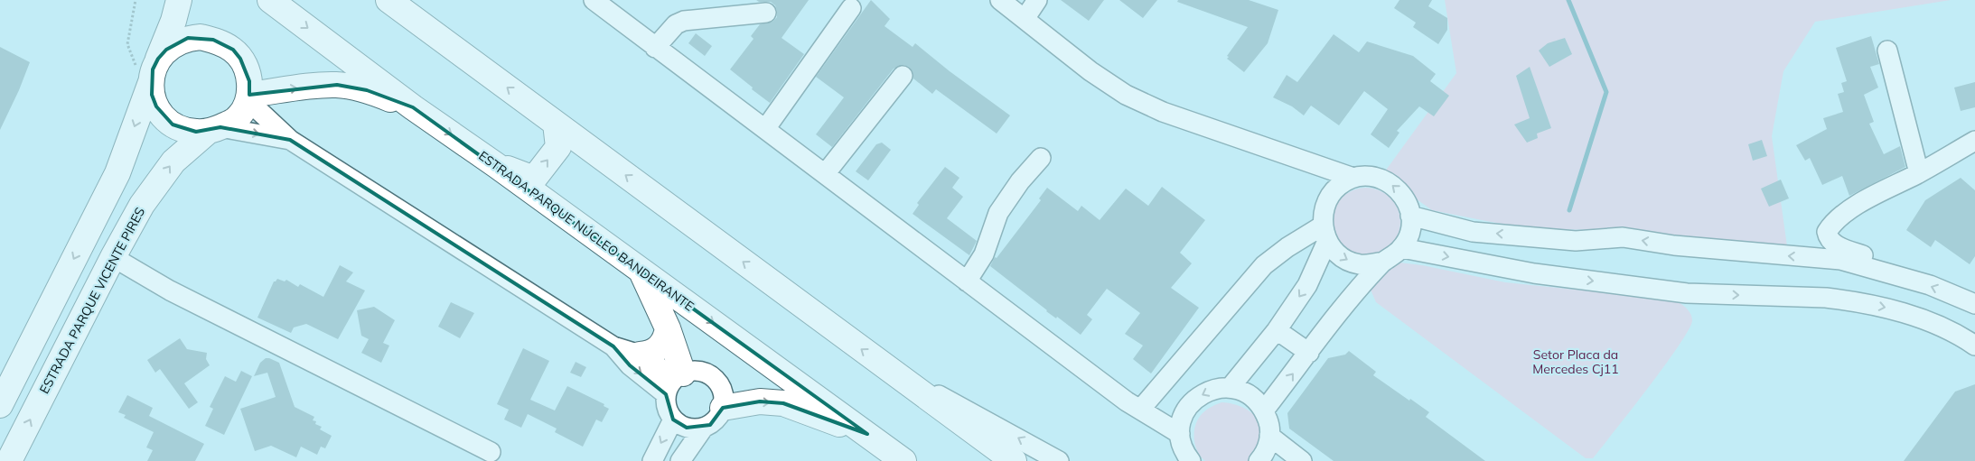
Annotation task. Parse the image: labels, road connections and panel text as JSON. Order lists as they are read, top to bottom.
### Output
{
  "streets": {
    "main road": ["ESTRADA PARQUE NÚCLEO BANDEIRANTE", "ESTRADA PARQUE VICENTE PIRES"]
  },
  "parks": ["Setor Placa da Mercedes Cj11"]
}
